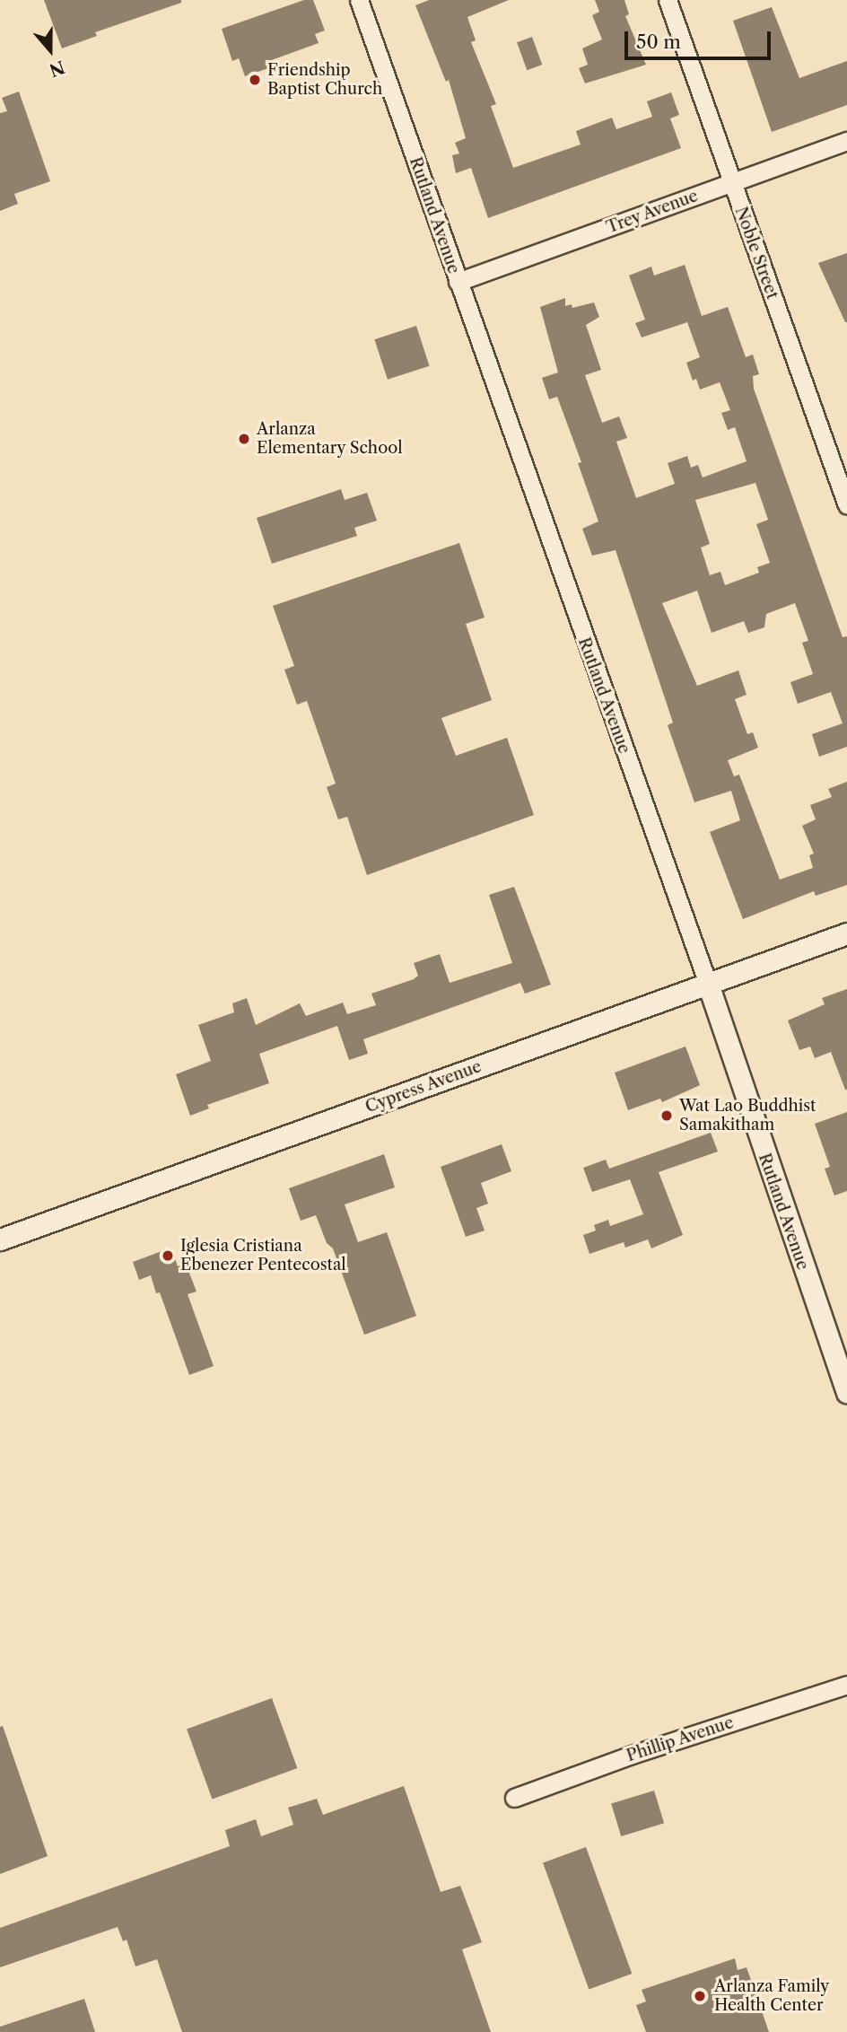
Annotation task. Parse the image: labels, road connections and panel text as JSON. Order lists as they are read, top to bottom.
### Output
{
  "streets": {
    "street": [
      "Trey Avenue",
      "Rutland Avenue",
      "Noble Street",
      "Cypress Avenue",
      "Phillip Avenue"
    ]
  },
  "crossings": [
    ["Trey Avenue", "Rutland Avenue"],
    ["Trey Avenue", "Noble Street"],
    ["Rutland Avenue", "Cypress Avenue"]
  ],
  "places": [
    "Friendship Baptist Church",
    "Arlanza Elementary School",
    "Wat Lao Buddhist Samakitham",
    "Iglesia Cristiana Ebenezer Pentecostal",
    "Arlanza Family Health Center"
  ],
  "scale_bar": "50 m",
  "north": "bottom"
}
